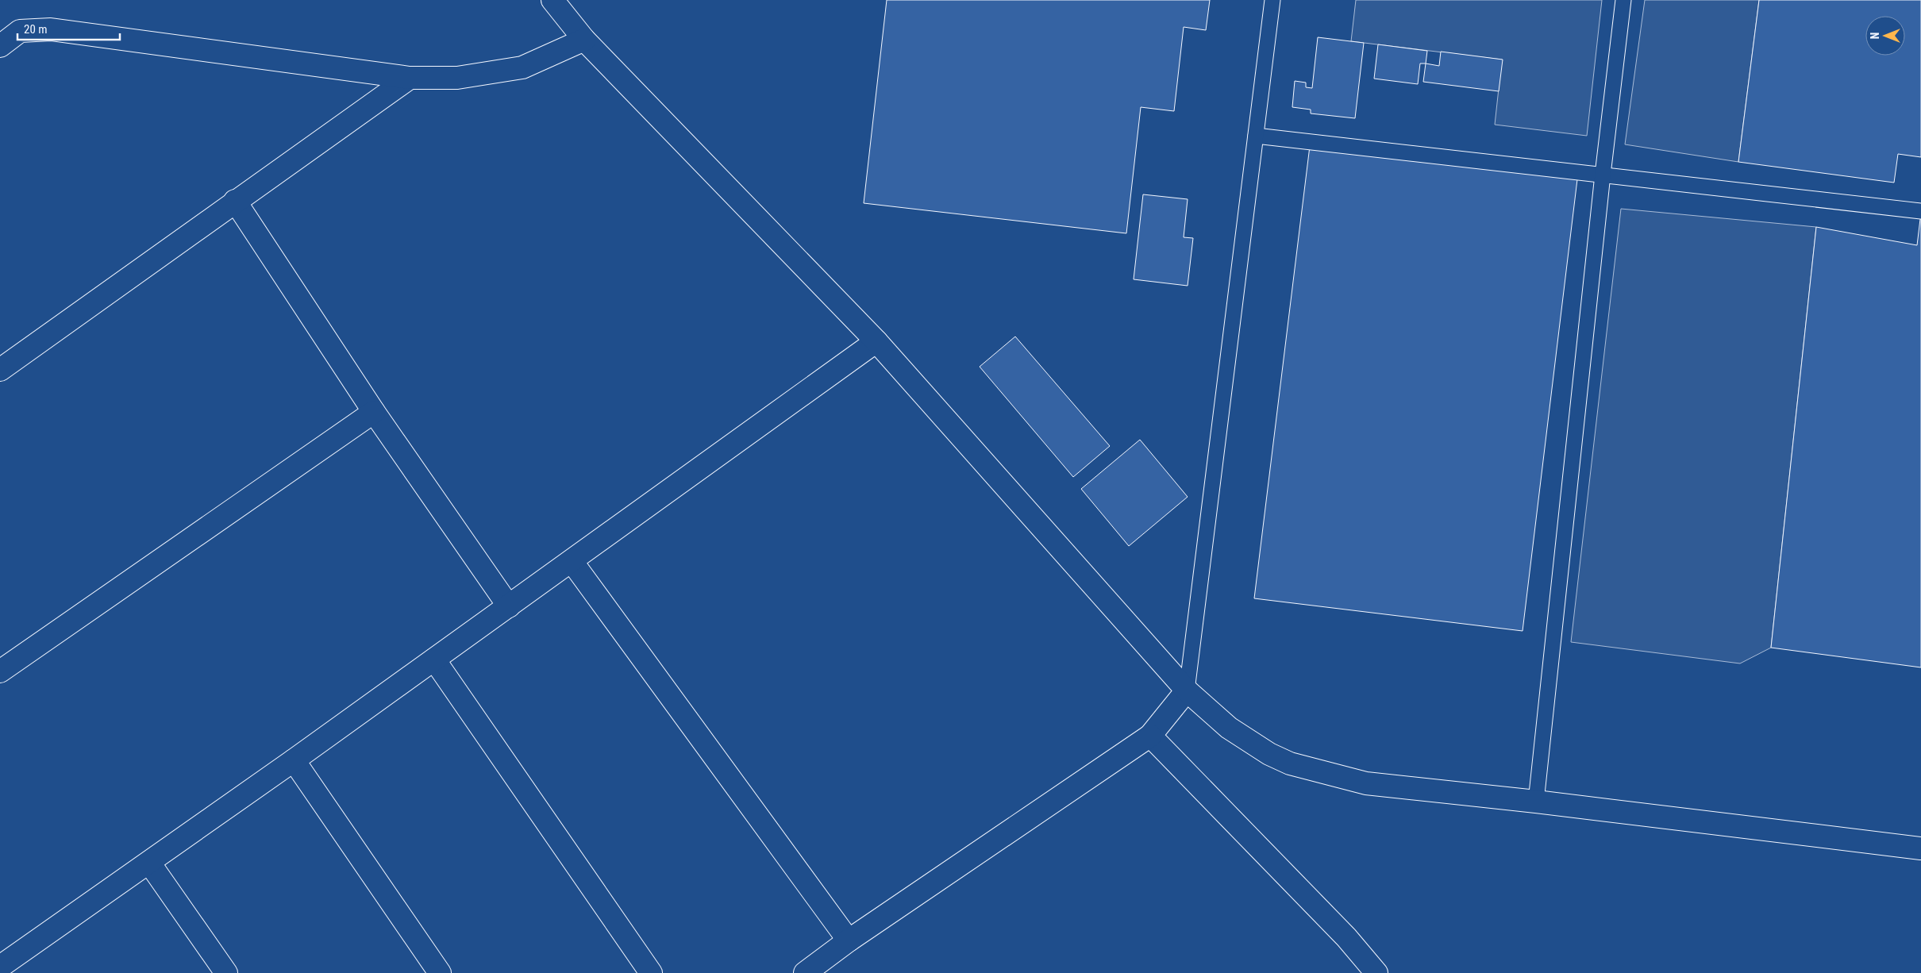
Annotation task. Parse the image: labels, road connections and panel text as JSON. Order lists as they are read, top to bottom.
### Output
{
  "scale_bar": "20 m",
  "north": "left"
}
